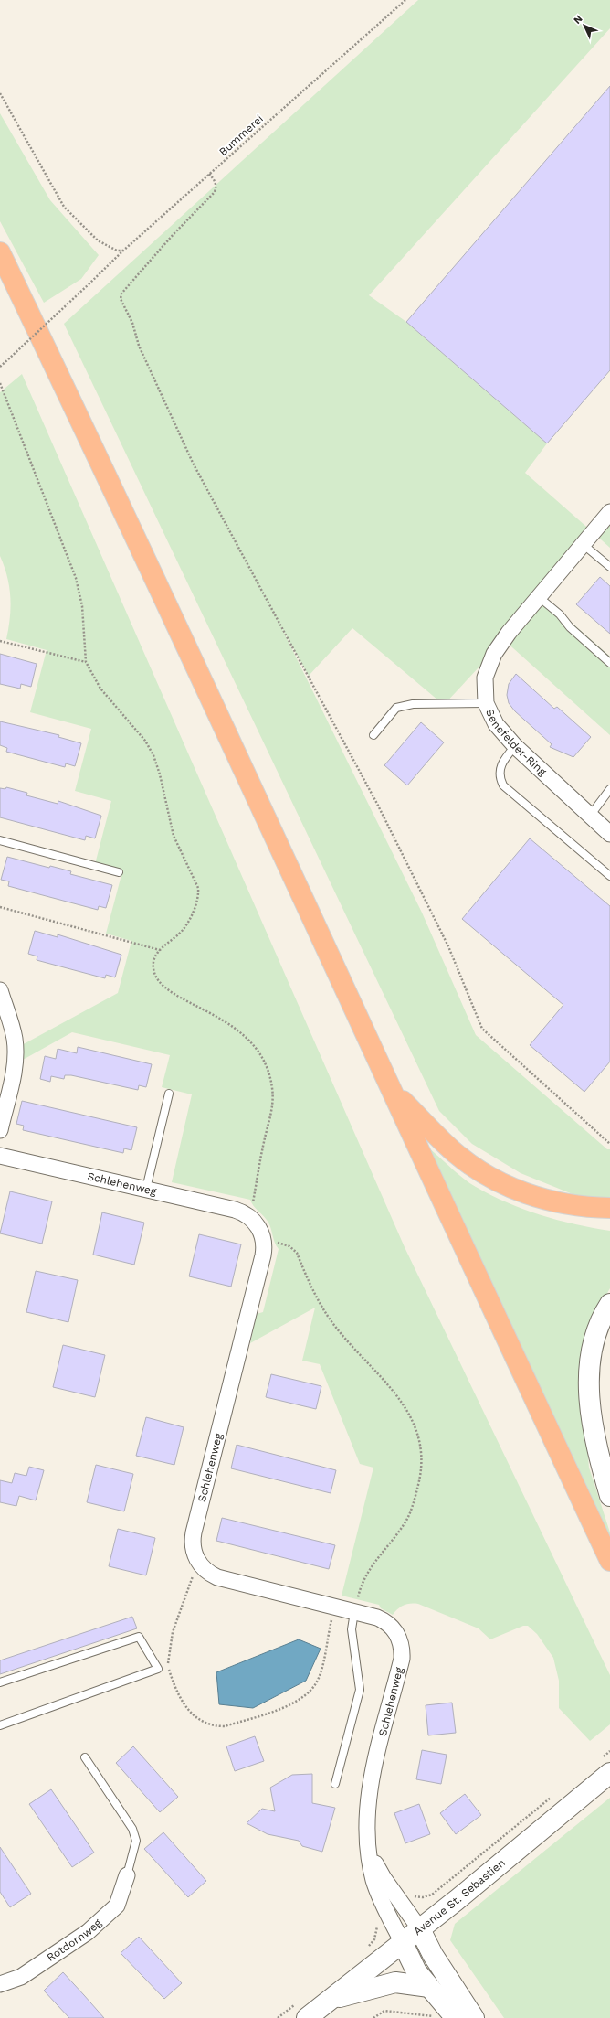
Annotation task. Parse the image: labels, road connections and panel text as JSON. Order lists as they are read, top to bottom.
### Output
{
  "streets": {
    "main road": ["Avenue St. Sebastien"],
    "street": ["Senefelder-Ring", "Schlehenweg", "Rotdornweg"],
    "path": ["Bummerei"]
  },
  "crossings": [
    ["Schlehenweg", "Avenue St. Sebastien"]
  ],
  "north": "top left"
}
